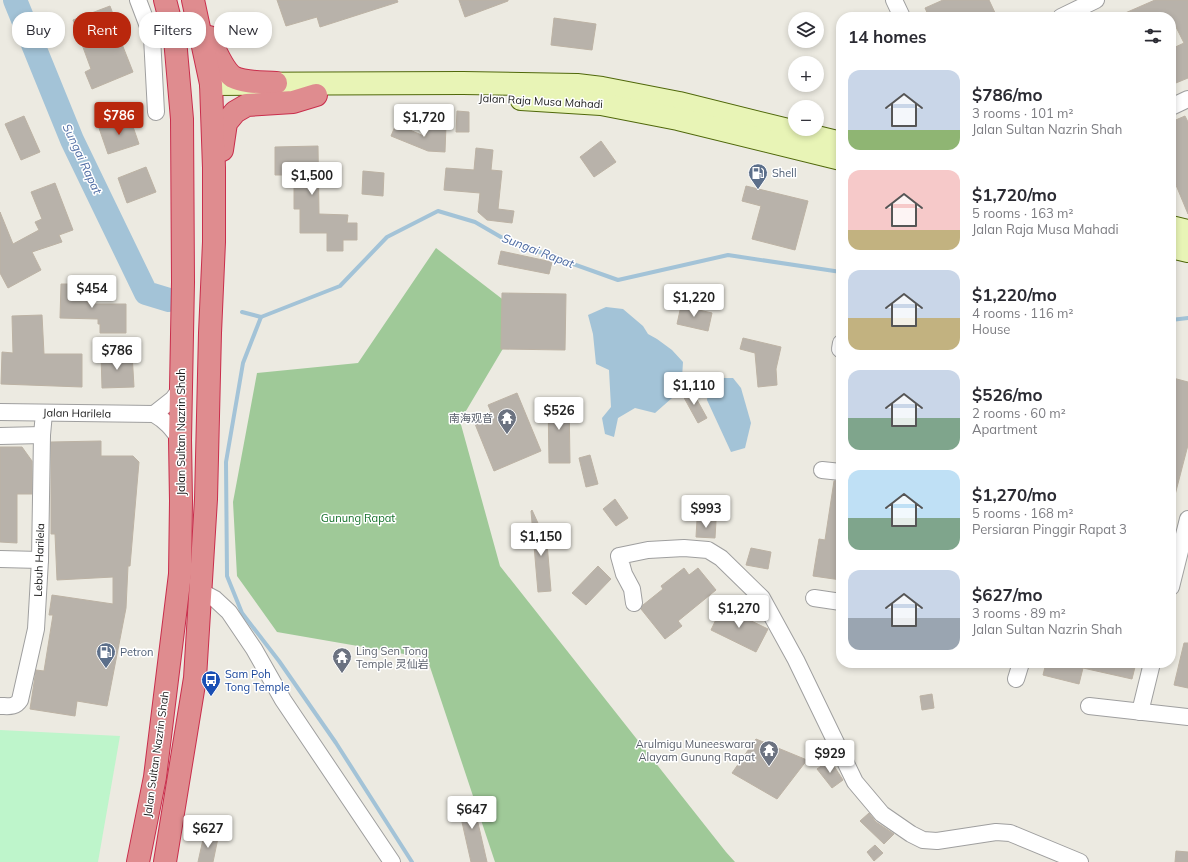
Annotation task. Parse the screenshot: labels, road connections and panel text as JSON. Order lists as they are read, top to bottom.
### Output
{
  "streets": {
    "highway": ["Jalan Sultan Nazrin Shah"],
    "main road": ["Jalan Raja Musa Mahadi"],
    "street": ["Jalan Harilela", "Lebuh Harilela"]
  },
  "crossings": [
    ["Jalan Harilela", "Lebuh Harilela"]
  ],
  "water": ["Sungai Rapat"],
  "parks": ["Gunung Rapat"],
  "places": {
    "fuel station": ["Shell", "Petron"],
    "temple": ["南海观音", "Ling Sen Tong Temple 灵仙岩", "Arulmigu Muneeswarar Alayam Gunung Rapat"],
    "bus stop": ["Sam Poh Tong Temple"]
  },
  "page": {
    "map_buttons": ["+", "−"],
    "chip": [
      "Buy",
      "Rent",
      "Filters",
      "New"
    ],
    "heading": "14 homes",
    "list": [
      {
        "name": "$786/mo",
        "note": "3 rooms · 101 m² · Jalan Sultan Nazrin Shah"
      },
      {
        "name": "$1,720/mo",
        "note": "5 rooms · 163 m² · Jalan Raja Musa Mahadi"
      },
      {
        "name": "$1,220/mo",
        "note": "4 rooms · 116 m² · House"
      },
      {
        "name": "$526/mo",
        "note": "2 rooms · 60 m² · Apartment"
      },
      {
        "name": "$1,270/mo",
        "note": "5 rooms · 168 m² · Persiaran Pinggir Rapat 3"
      },
      {
        "name": "$627/mo",
        "note": "3 rooms · 89 m² · Jalan Sultan Nazrin Shah"
      }
    ],
    "price": [
      "$786",
      "$1,720",
      "$1,500",
      "$454",
      "$1,220",
      "$786",
      "$1,110",
      "$526",
      "$993",
      "$1,150",
      "$1,270",
      "$929",
      "$647",
      "$627"
    ]
  }
}
